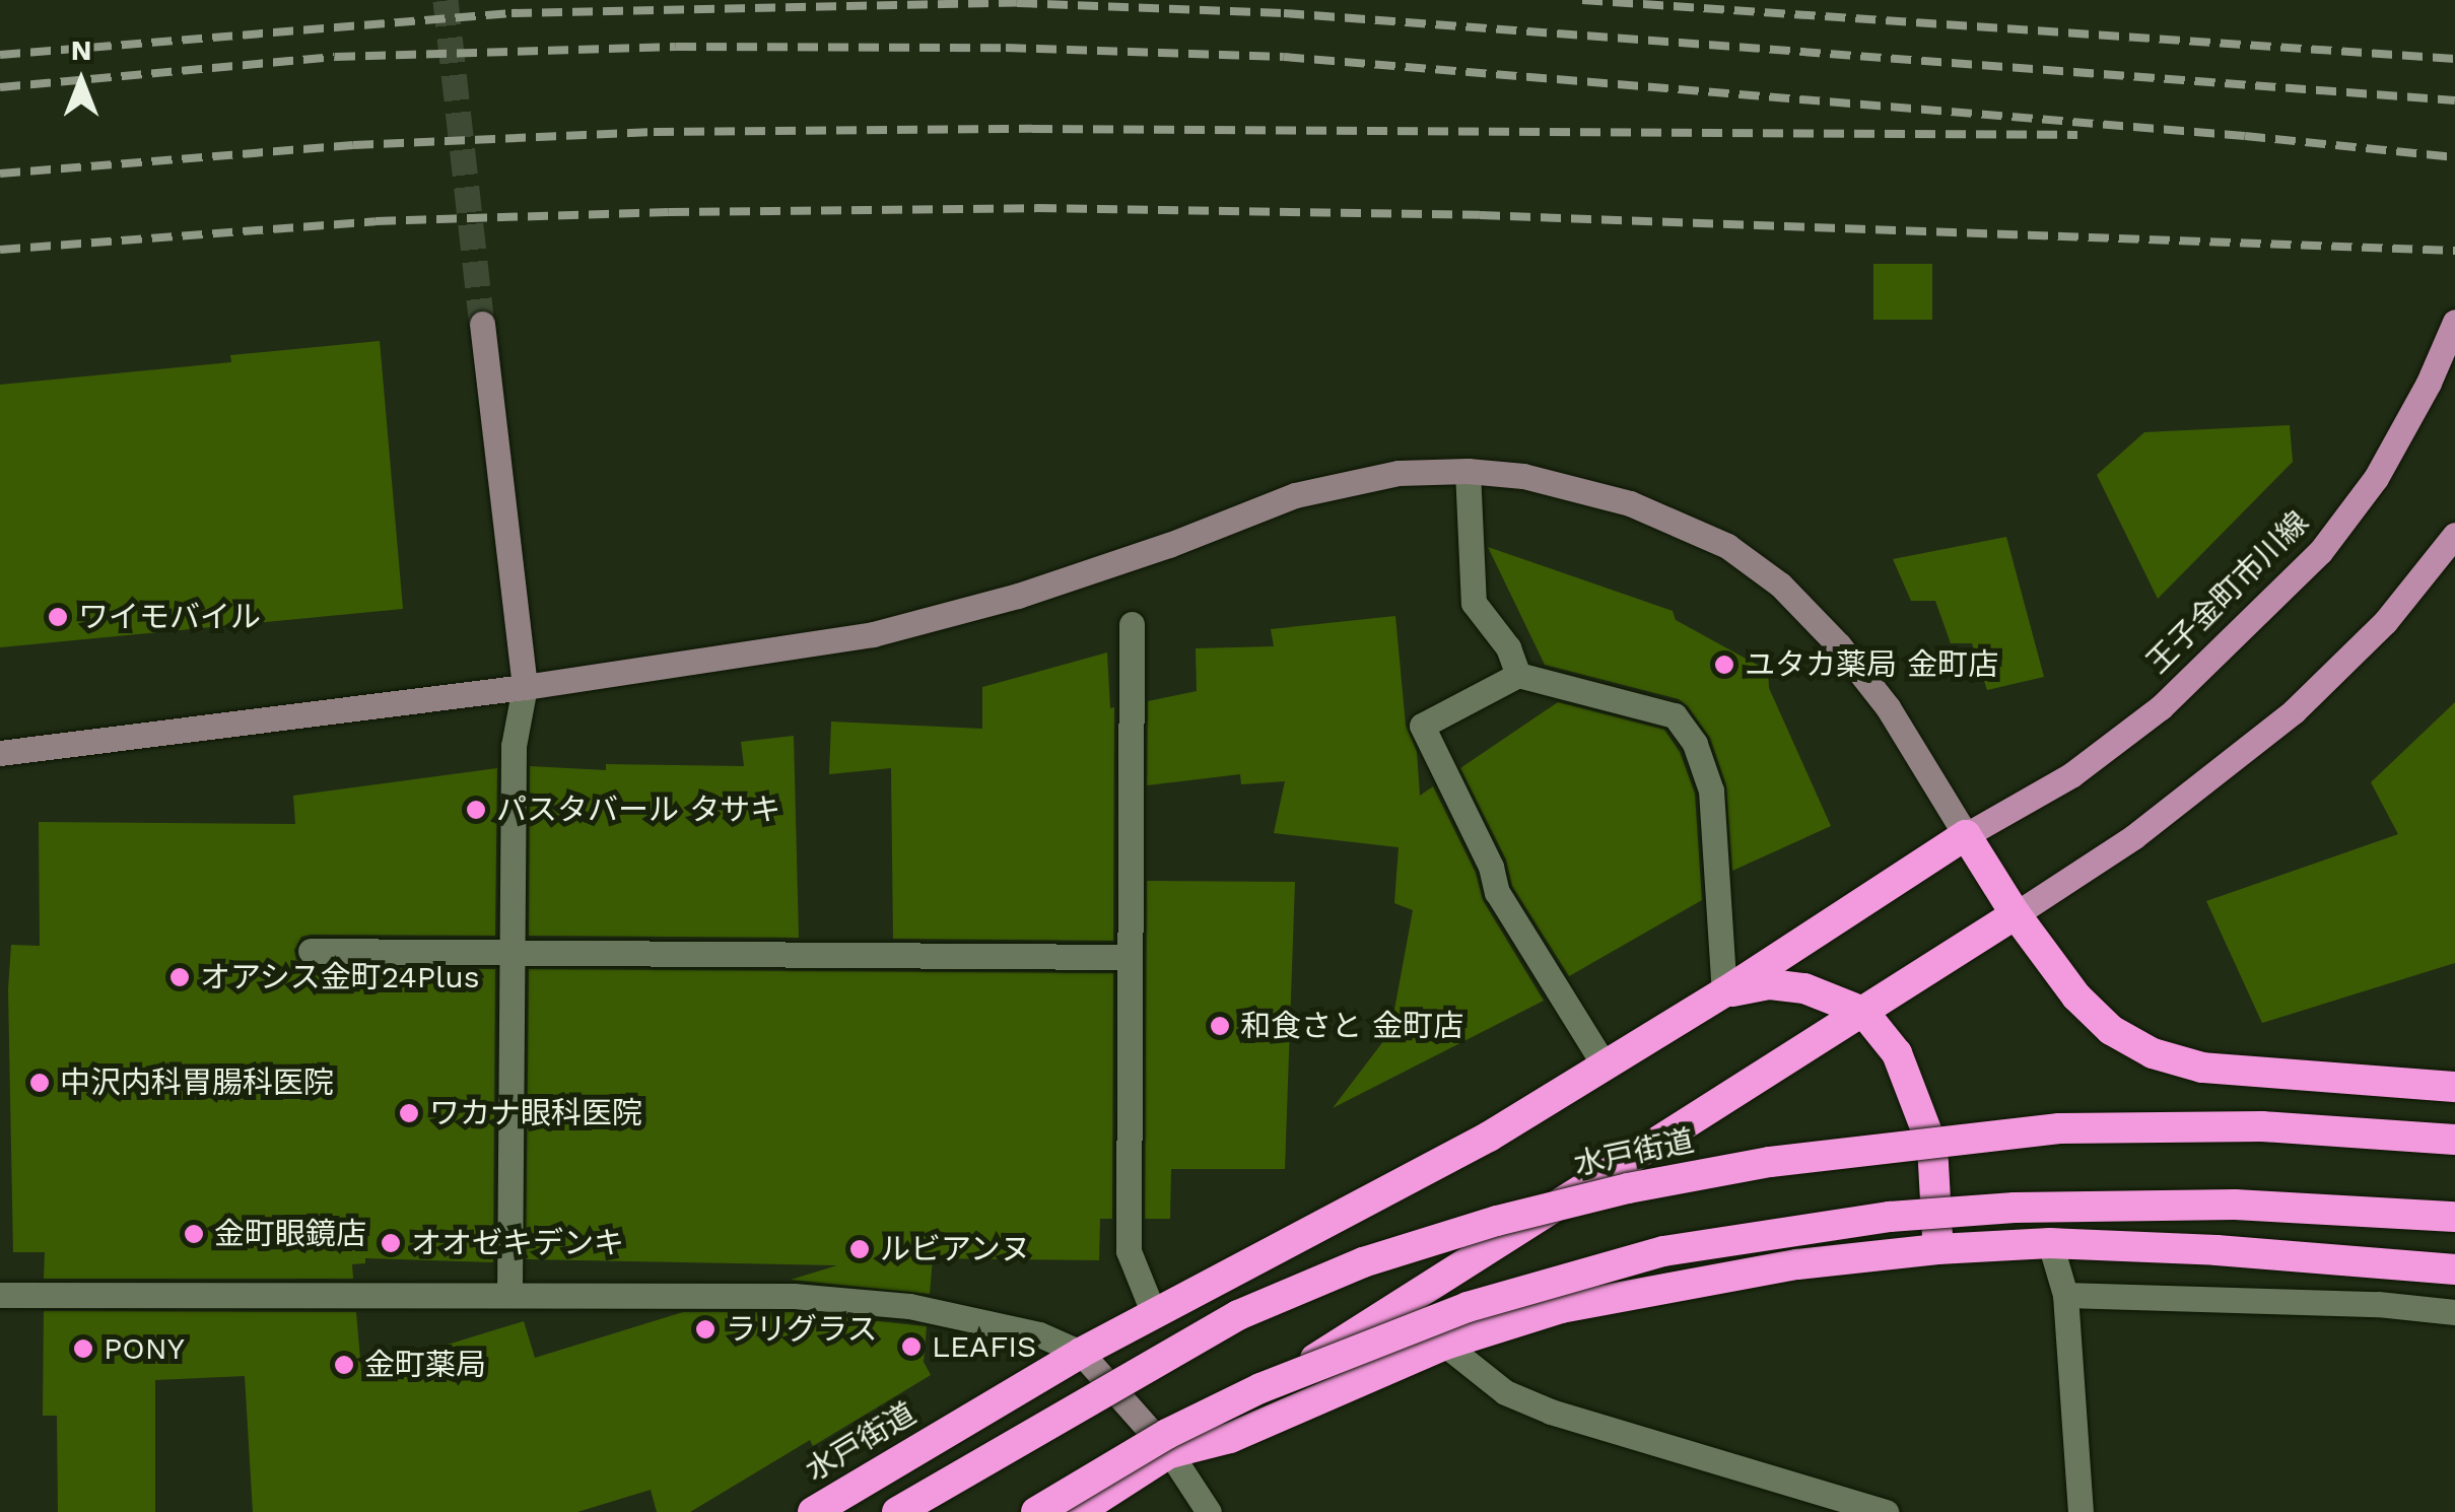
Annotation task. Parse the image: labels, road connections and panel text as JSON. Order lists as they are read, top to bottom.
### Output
{
  "streets": {
    "highway": ["水戸街道"],
    "main road": ["王子金町市川線"]
  },
  "crossings": [
    ["王子金町市川線", "水戸街道"]
  ],
  "places": [
    "ワイモバイル",
    "ユタカ薬局 金町店",
    "パスタバール タサキ",
    "オアシス金町24Plus",
    "和食さと 金町店",
    "中沢内科胃腸科医院",
    "ワカナ眼科医院",
    "金町眼鏡店",
    "オオゼキデンキ",
    "ルビアンヌ",
    "ラリグラス",
    "LEAFIS",
    "PONY",
    "金町薬局"
  ],
  "north": "top"
}
